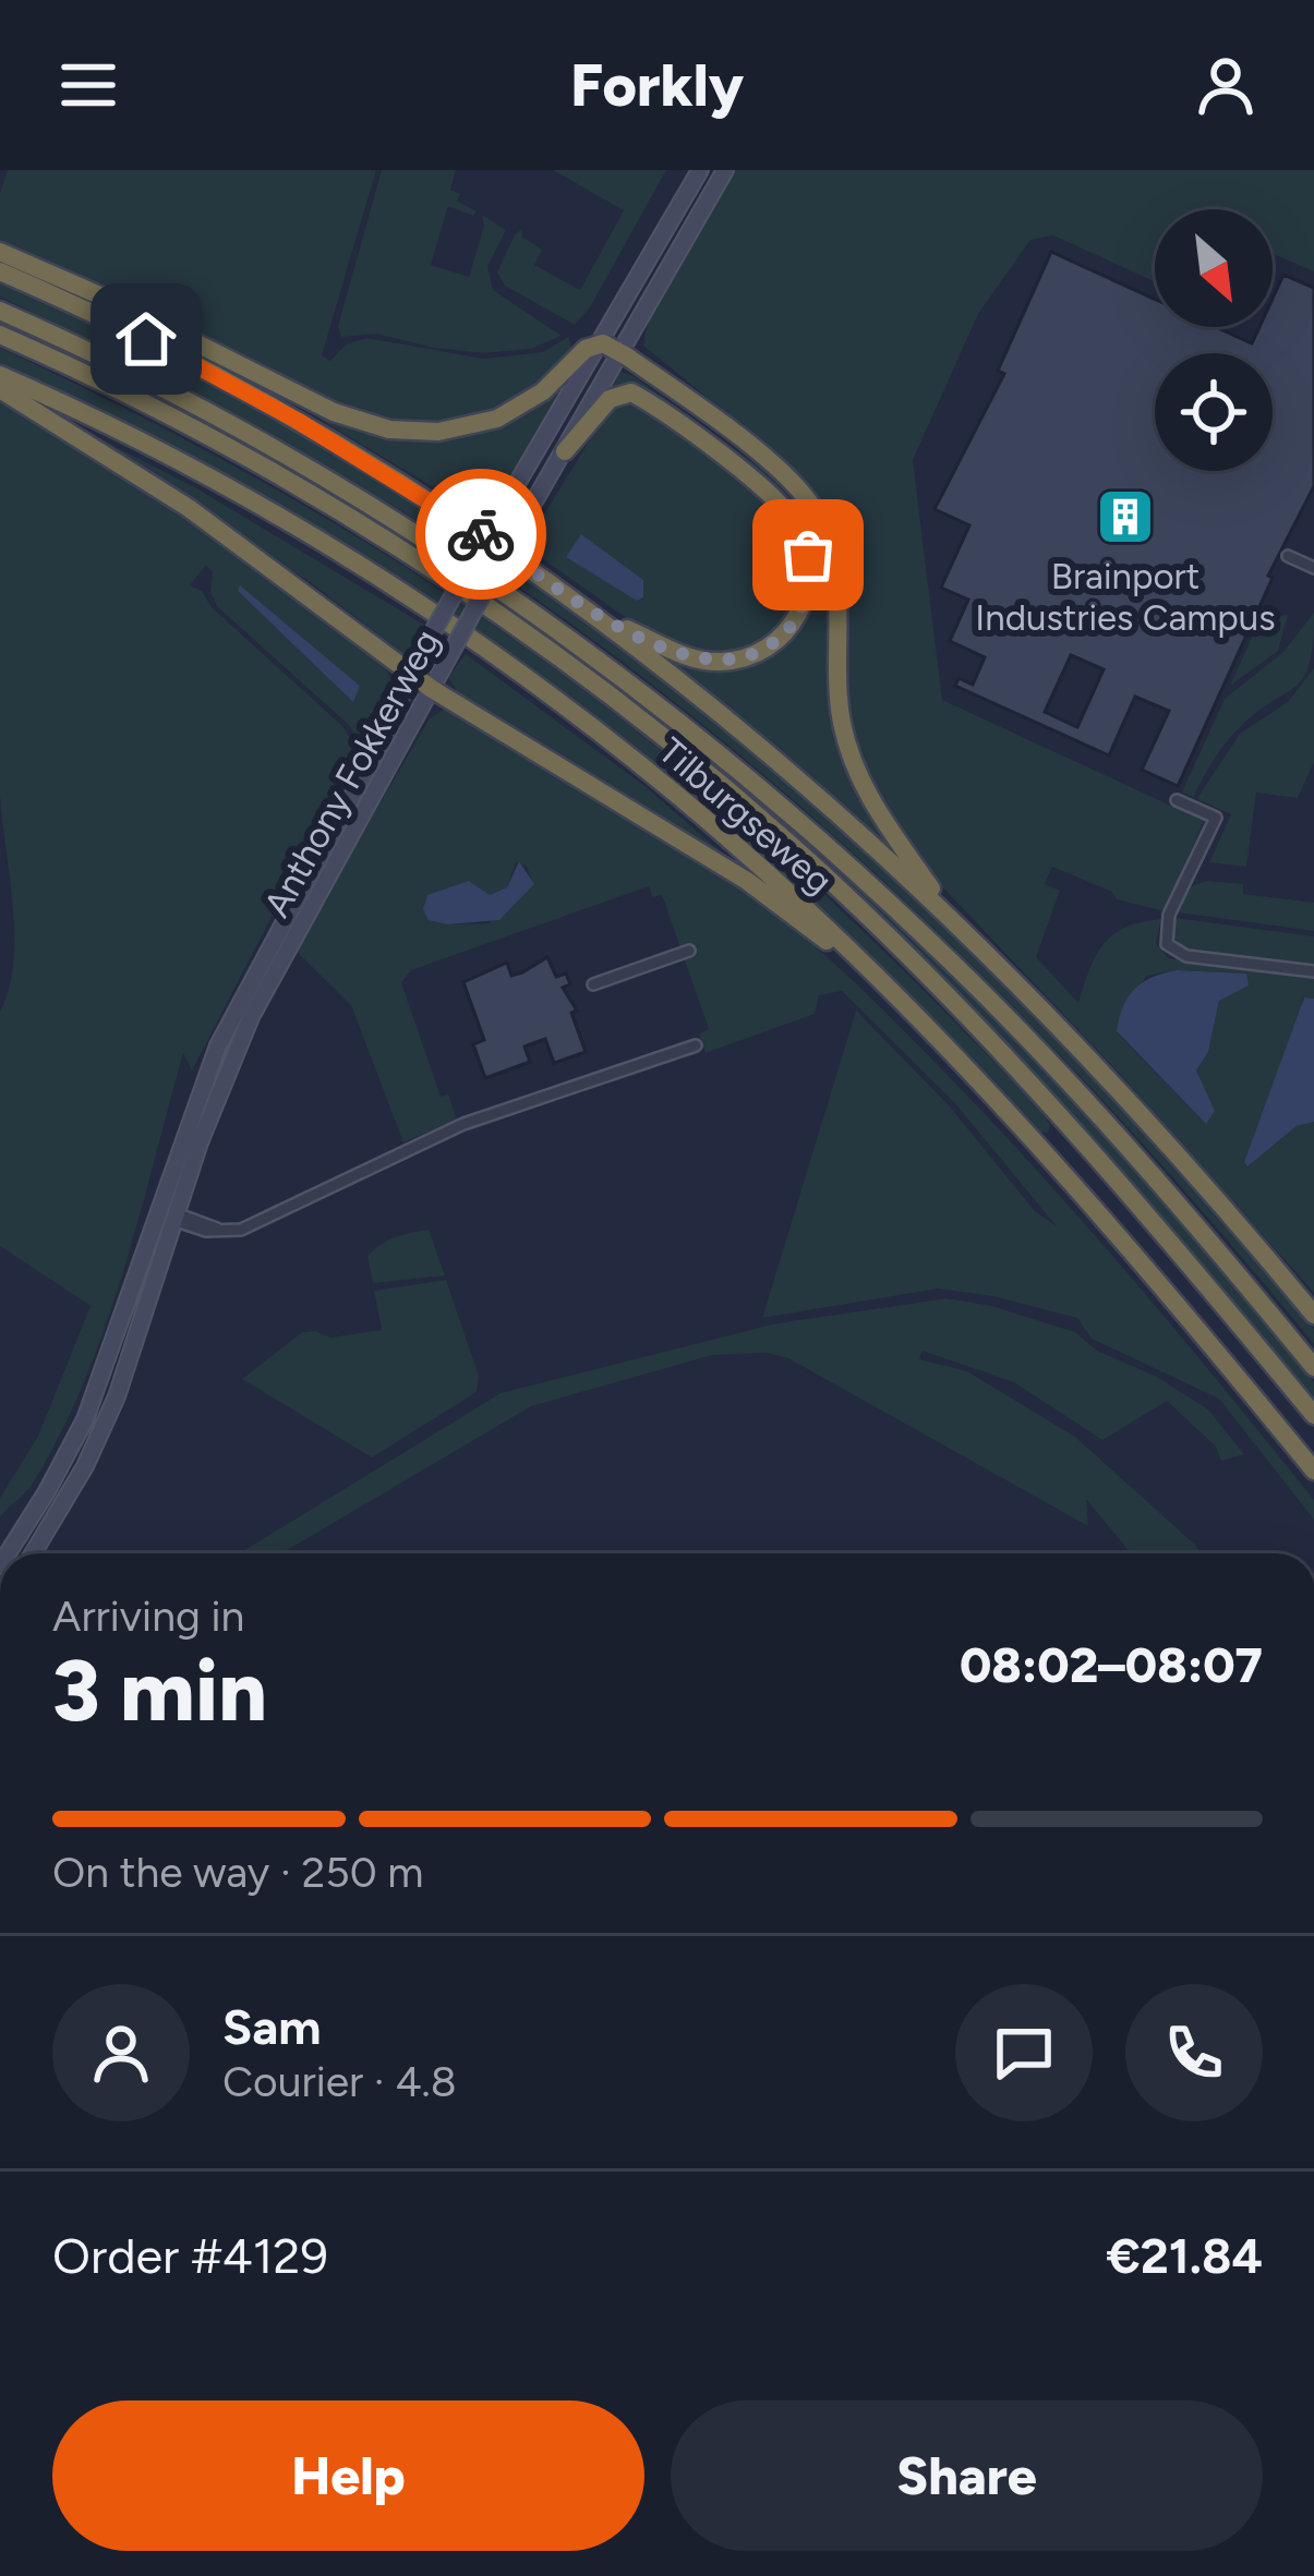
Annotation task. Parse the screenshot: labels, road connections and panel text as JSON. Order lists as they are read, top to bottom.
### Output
{
  "streets": {
    "highway": ["Tilburgseweg"],
    "main road": ["Anthony Fokkerweg"]
  },
  "places": {
    "building": ["Brainport Industries Campus"]
  },
  "north": "bottom right",
  "page": {
    "header": "Forkly",
    "heading": ["3 min", "Arriving in", "08:02–08:07"],
    "panel": [
      "Sam",
      "Courier · 4.8",
      "Order #4129",
      "€21.84"
    ],
    "bar": "On the way · 250 m",
    "buttons": ["Help", "Share"]
  }
}
